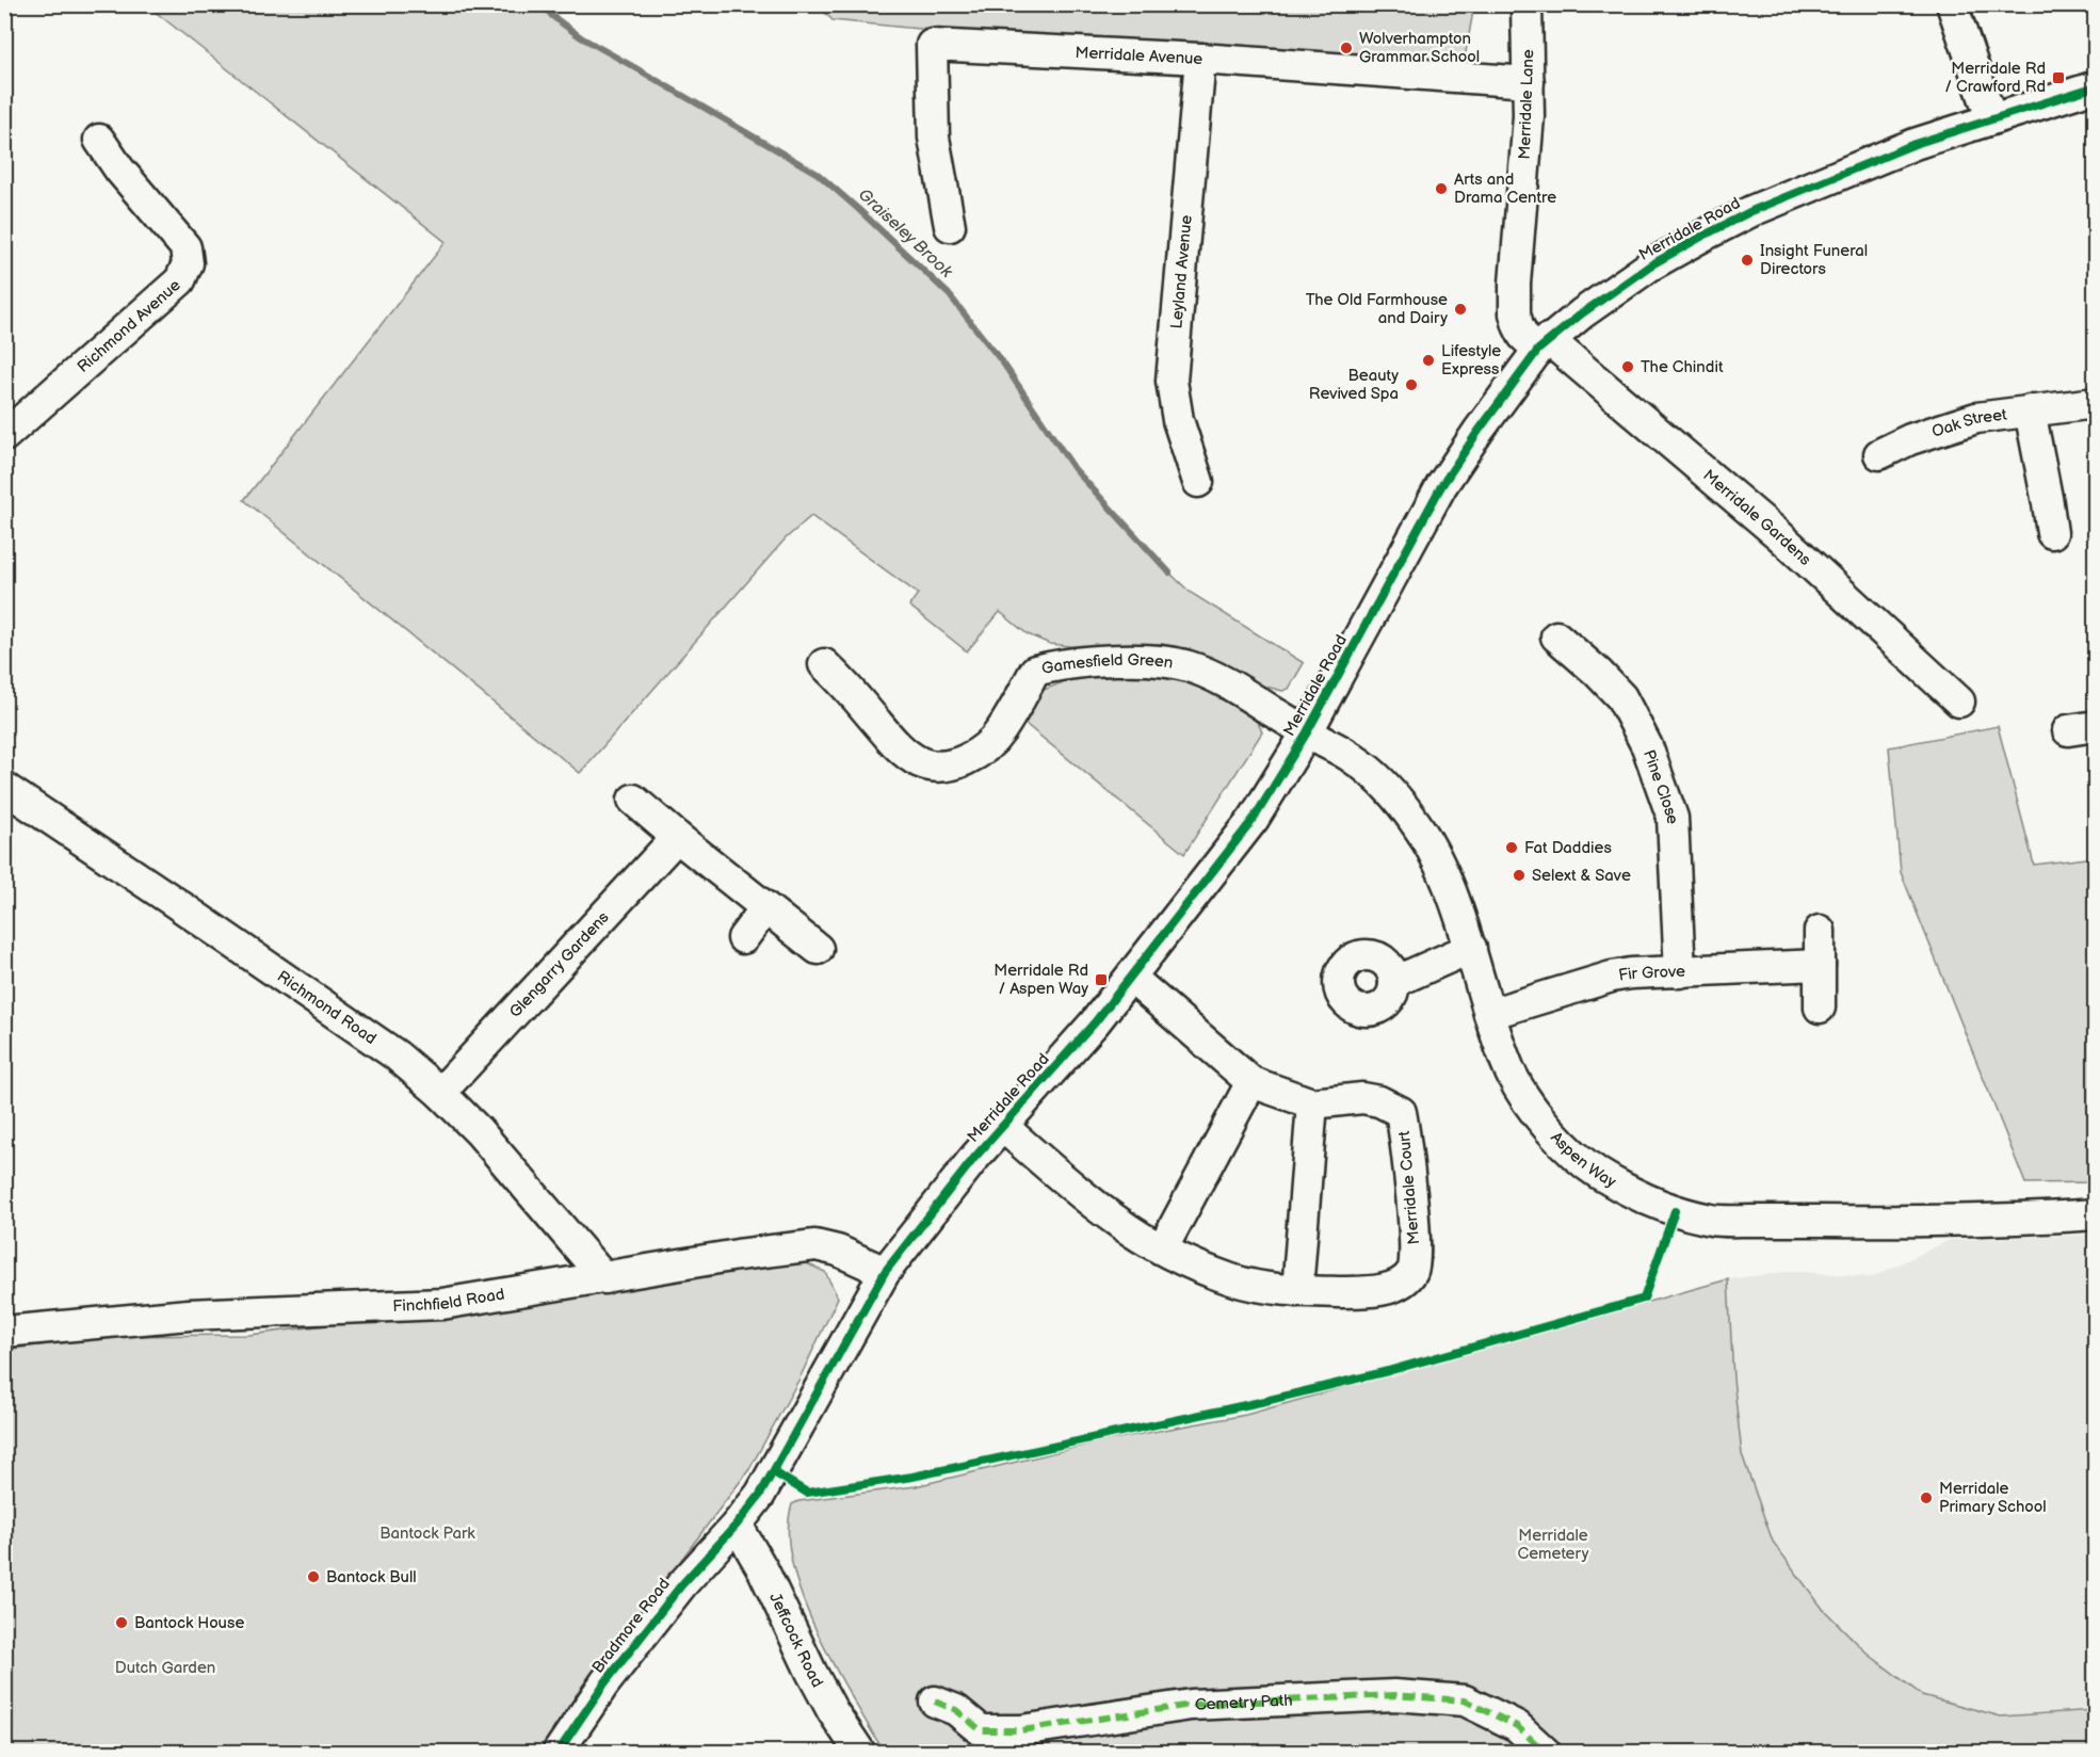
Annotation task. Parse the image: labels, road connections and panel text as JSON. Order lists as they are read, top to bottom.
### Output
{
  "streets": {
    "street": [
      "Merridale Avenue",
      "Merridale Lane",
      "Merridale Road",
      "Leyland Avenue",
      "Richmond Avenue",
      "Oak Street",
      "Merridale Gardens",
      "Gamesfield Green",
      "Pine Close",
      "Glengarry Gardens",
      "Fir Grove",
      "Richmond Road",
      "Aspen Way",
      "Merridale Court",
      "Finchfield Road",
      "Bradmore Road",
      "Jeffcock Road",
      "Cemetry Path"
    ]
  },
  "crossings": [
    ["Merridale Avenue", "Merridale Lane"],
    ["Merridale Avenue", "Leyland Avenue"],
    ["Merridale Lane", "Merridale Road"],
    ["Merridale Lane", "Merridale Gardens"],
    ["Merridale Road", "Merridale Gardens"],
    ["Merridale Road", "Gamesfield Green"],
    ["Merridale Road", "Aspen Way"],
    ["Merridale Road", "Merridale Court"],
    ["Merridale Road", "Finchfield Road"],
    ["Merridale Road", "Bradmore Road"],
    ["Merridale Road", "Jeffcock Road"],
    ["Gamesfield Green", "Aspen Way"],
    ["Pine Close", "Fir Grove"],
    ["Glengarry Gardens", "Richmond Road"],
    ["Fir Grove", "Aspen Way"],
    ["Richmond Road", "Finchfield Road"],
    ["Bradmore Road", "Jeffcock Road"]
  ],
  "water": ["Graiseley Brook"],
  "parks": ["Bantock Park", "Merridale Cemetery", "Dutch Garden"],
  "places": {
    "other": [
      "Wolverhampton Grammar School",
      "Arts and Drama Centre",
      "Insight Funeral Directors",
      "The Old Farmhouse and Dairy",
      "Lifestyle Express",
      "The Chindit",
      "Beauty Revived Spa",
      "Fat Daddies",
      "Selext & Save",
      "Merridale Primary School",
      "Bantock Bull",
      "Bantock House"
    ],
    "transit": ["Merridale Rd / Crawford Rd", "Merridale Rd / Aspen Way"]
  }
}
